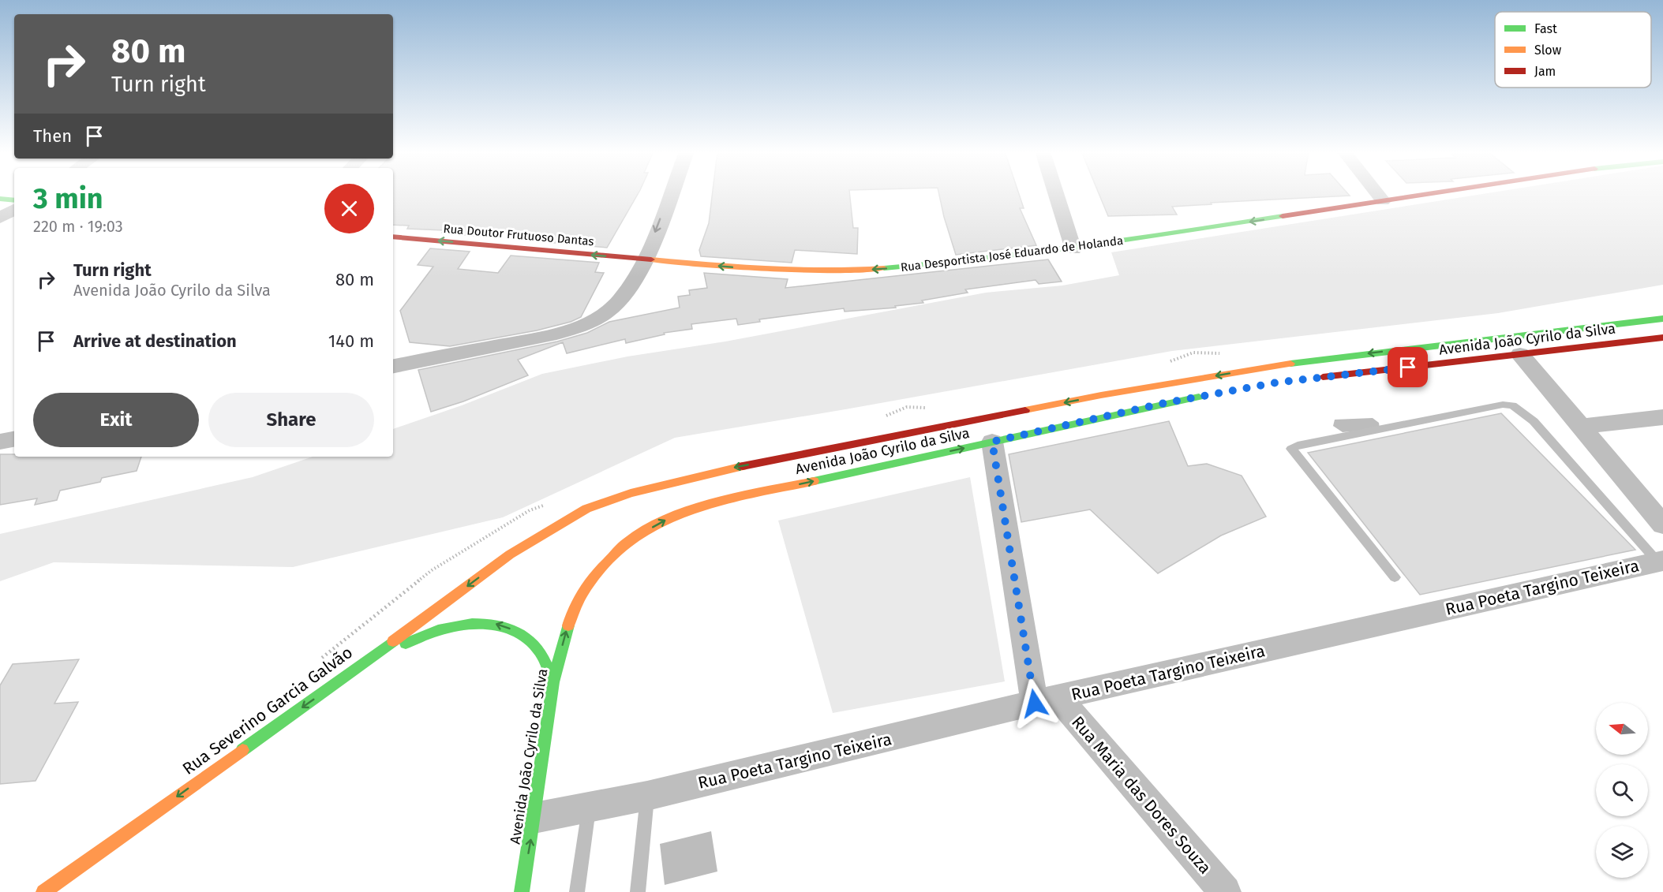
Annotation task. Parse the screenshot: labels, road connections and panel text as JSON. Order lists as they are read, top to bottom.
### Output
{
  "streets": {
    "main road": [
      "Rua Doutor Frutuoso Dantas",
      "Rua Desportista José Eduardo de Holanda",
      "Avenida João Cyrilo da Silva",
      "Rua Severino Garcia Galvão"
    ],
    "street": ["Rua Poeta Targino Teixeira", "Rua Maria das Dores Souza"]
  },
  "crossings": [
    ["Rua Doutor Frutuoso Dantas", "Rua Desportista José Eduardo de Holanda"],
    ["Avenida João Cyrilo da Silva", "Rua Poeta Targino Teixeira"],
    ["Avenida João Cyrilo da Silva", "Rua Severino Garcia Galvão"],
    ["Rua Poeta Targino Teixeira", "Rua Maria das Dores Souza"]
  ],
  "one_way": ["Rua Doutor Frutuoso Dantas", "Rua Desportista José Eduardo de Holanda", "Rua Severino Garcia Galvão"],
  "legend": ["Fast", "Slow", "Jam"],
  "north": "left",
  "page": {
    "turn": ["80 m", "Turn right"],
    "then": "Then",
    "heading": ["3 min", "220 m · 19:03"],
    "list": [
      {
        "name": "Turn right",
        "note": "Avenida João Cyrilo da Silva",
        "value": "80 m"
      },
      {
        "name": "Arrive at destination",
        "value": "140 m"
      }
    ],
    "buttons": ["Exit", "Share"]
  }
}
